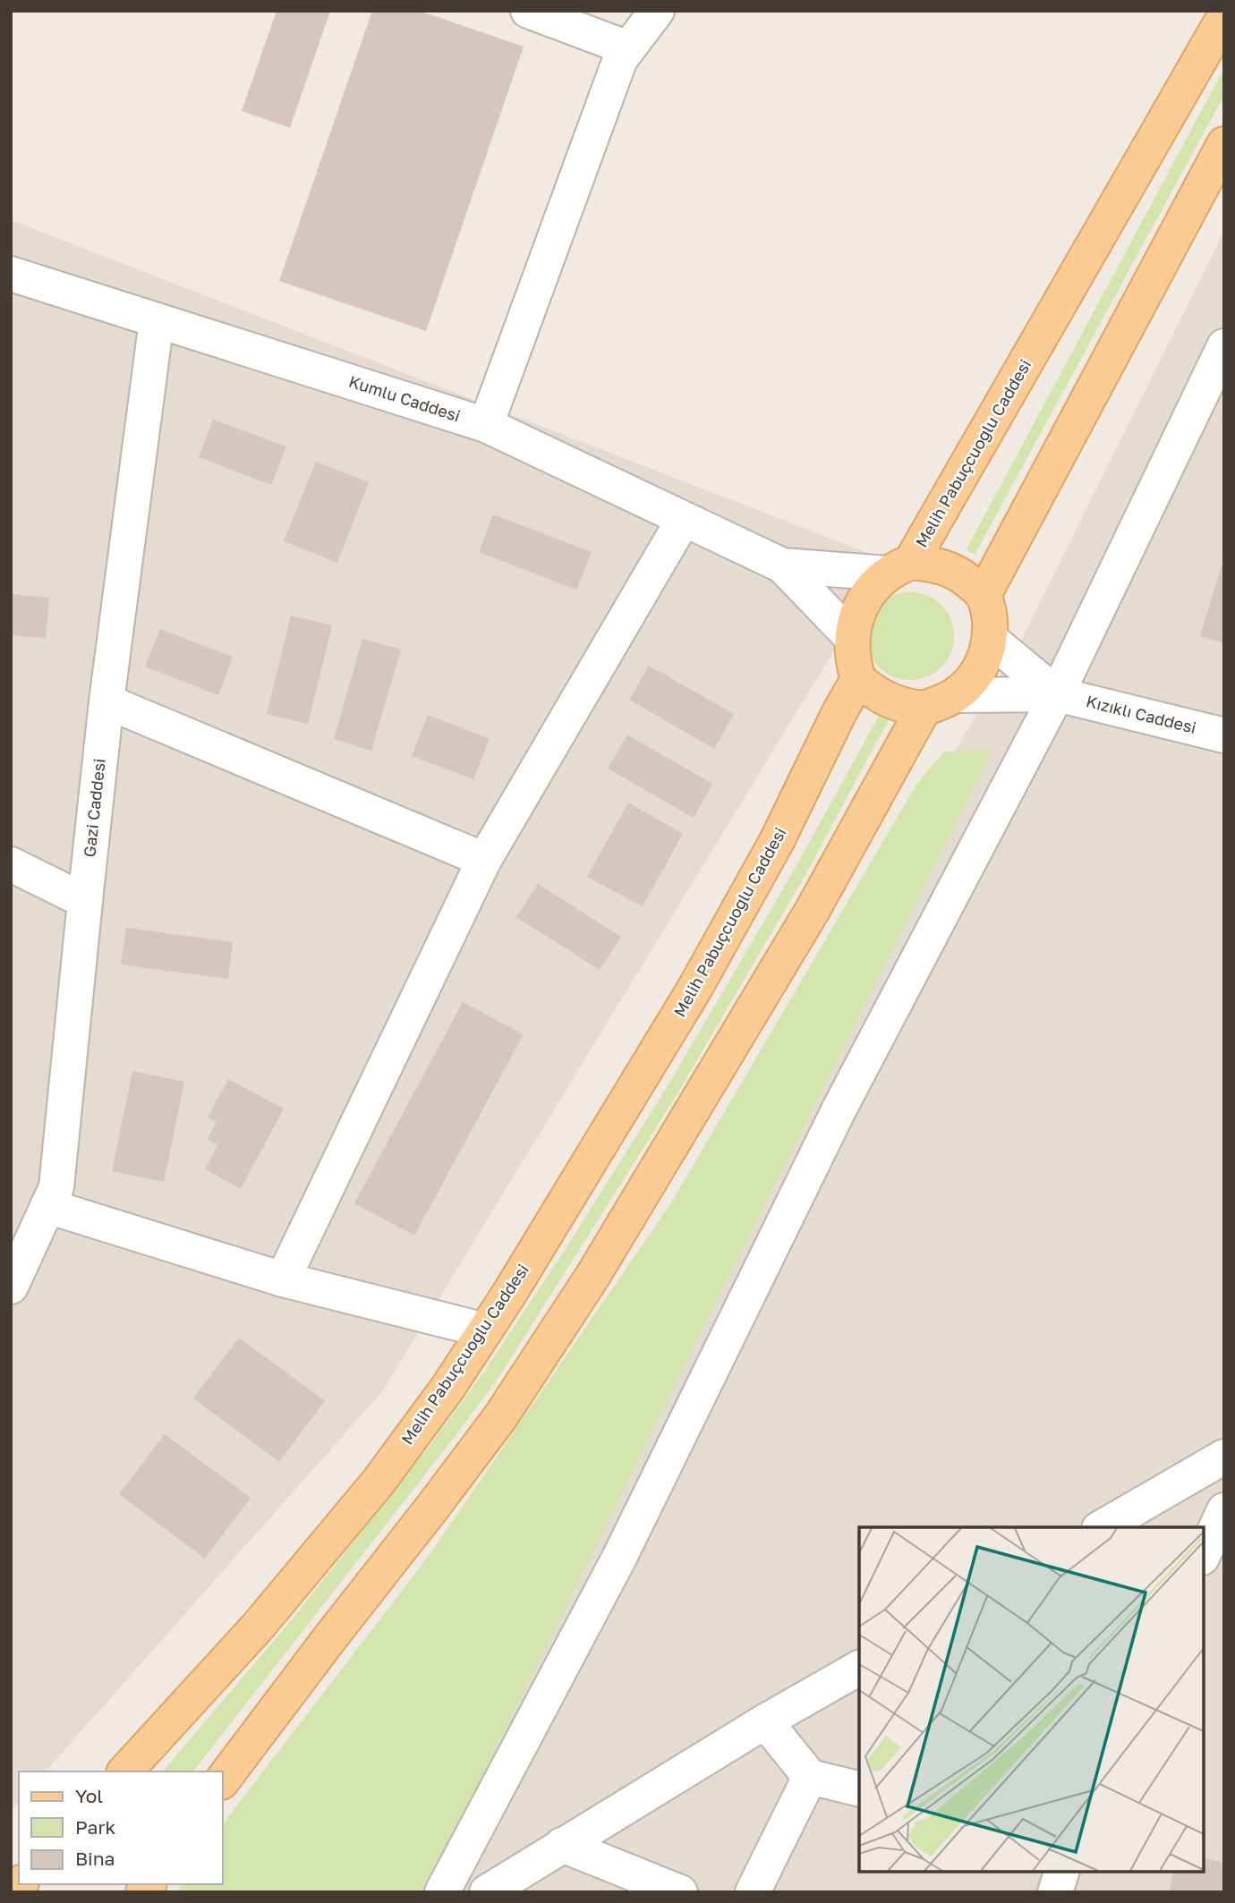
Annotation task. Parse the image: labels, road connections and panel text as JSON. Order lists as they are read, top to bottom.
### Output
{
  "streets": {
    "main road": ["Melih Pabuçcuoğlu Caddesi"],
    "street": ["Kumlu Caddesi", "Kızıklı Caddesi", "Gazi Caddesi"]
  },
  "crossings": [
    ["Kumlu Caddesi", "Gazi Caddesi"]
  ],
  "legend": ["Yol", "Park", "Bina"]
}
